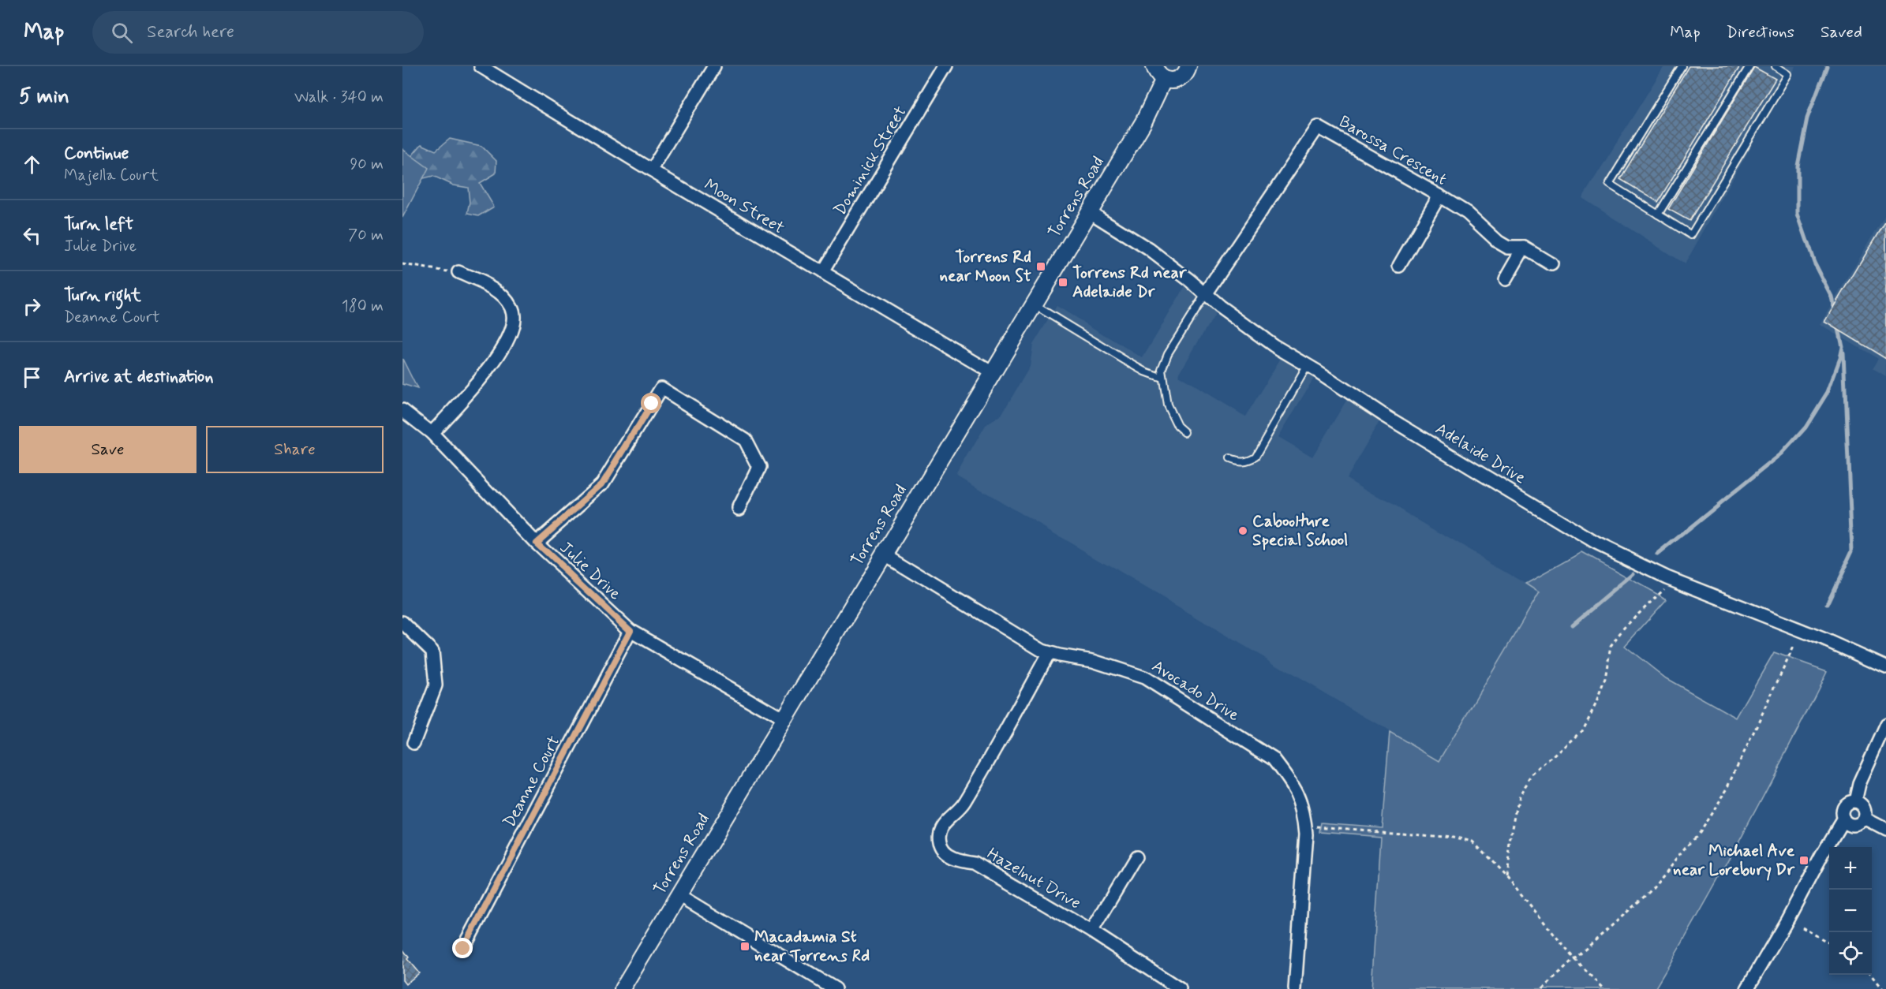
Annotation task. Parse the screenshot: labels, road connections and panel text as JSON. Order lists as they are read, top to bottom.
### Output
{
  "streets": {
    "main road": ["Torrens Road"],
    "street": [
      "Barossa Crescent",
      "Dominick Street",
      "Moon Street",
      "Adelaide Drive",
      "Julie Drive",
      "Avocado Drive",
      "Deanne Court",
      "Hazelnut Drive"
    ]
  },
  "crossings": [
    ["Barossa Crescent", "Adelaide Drive"],
    ["Dominick Street", "Moon Street"],
    ["Torrens Road", "Moon Street"],
    ["Torrens Road", "Adelaide Drive"],
    ["Torrens Road", "Julie Drive"],
    ["Torrens Road", "Avocado Drive"],
    ["Julie Drive", "Deanne Court"],
    ["Avocado Drive", "Hazelnut Drive"]
  ],
  "places": {
    "transit": [
      "Torrens Rd near Moon St",
      "Torrens Rd near Adelaide Dr",
      "Michael Ave near Lorebury Dr",
      "Macadamia St near Torrens Rd"
    ],
    "other": ["Caboolture Special School"]
  },
  "page": {
    "header": "Map",
    "search": "Search here",
    "nav": ["Map", "Directions", "Saved"],
    "heading": ["5 min", "Walk · 340 m"],
    "list": [
      ["Continue", "Majella Court", "90 m"],
      ["Turn left", "Julie Drive", "70 m"],
      ["Turn right", "Deanne Court", "180 m"],
      "Arrive at destination"
    ],
    "buttons": ["Save", "Share"],
    "map_buttons": ["+", "−"]
  }
}
